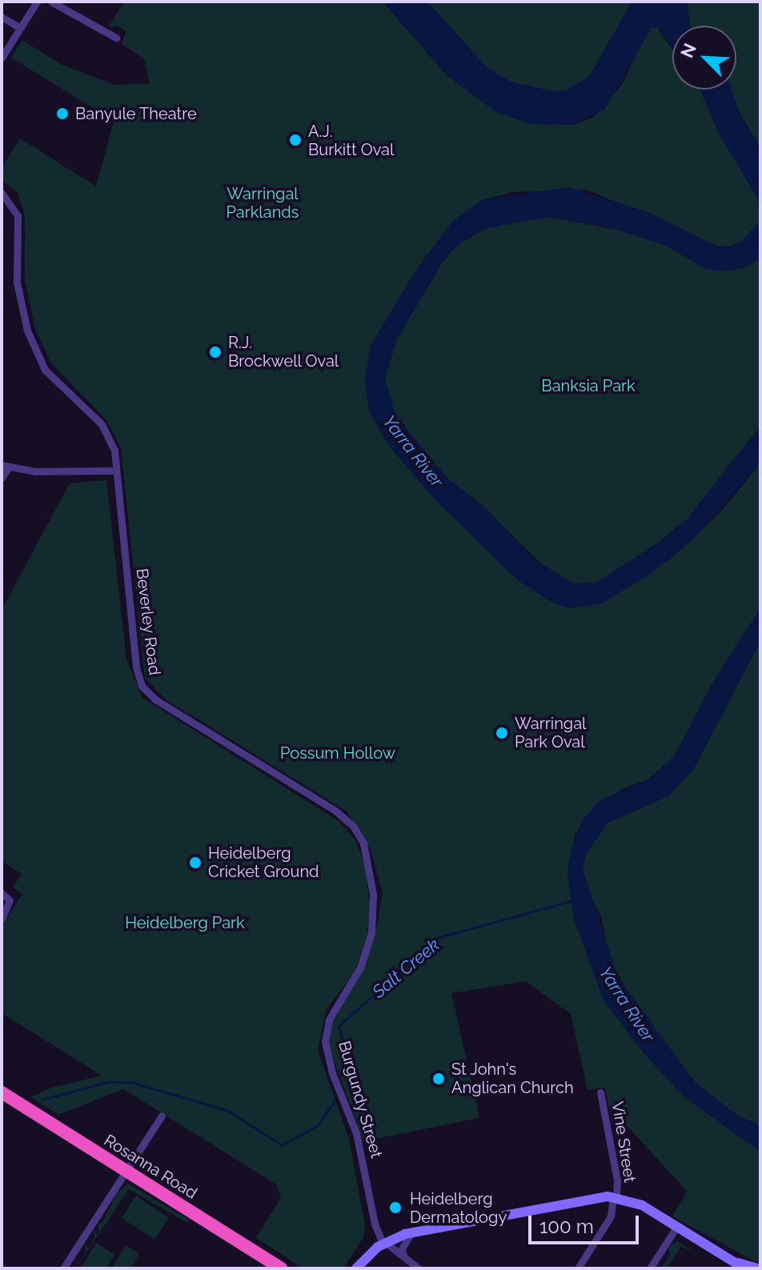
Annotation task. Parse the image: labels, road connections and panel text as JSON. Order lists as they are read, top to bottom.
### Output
{
  "streets": {
    "highway": ["Rosanna Road"],
    "street": ["Beverley Road", "Burgundy Street", "Vine Street"]
  },
  "crossings": [
    ["Beverley Road", "Burgundy Street"]
  ],
  "water": ["Yarra River", "Salt Creek"],
  "parks": [
    "Warringal Parklands",
    "Banksia Park",
    "Possum Hollow",
    "Heidelberg Park"
  ],
  "places": [
    "Banyule Theatre",
    "A.J. Burkitt Oval",
    "R.J. Brockwell Oval",
    "Warringal Park Oval",
    "Heidelberg Cricket Ground",
    "St John's Anglican Church",
    "Heidelberg Dermatology"
  ],
  "scale_bar": "100 m",
  "north": "top left"
}
